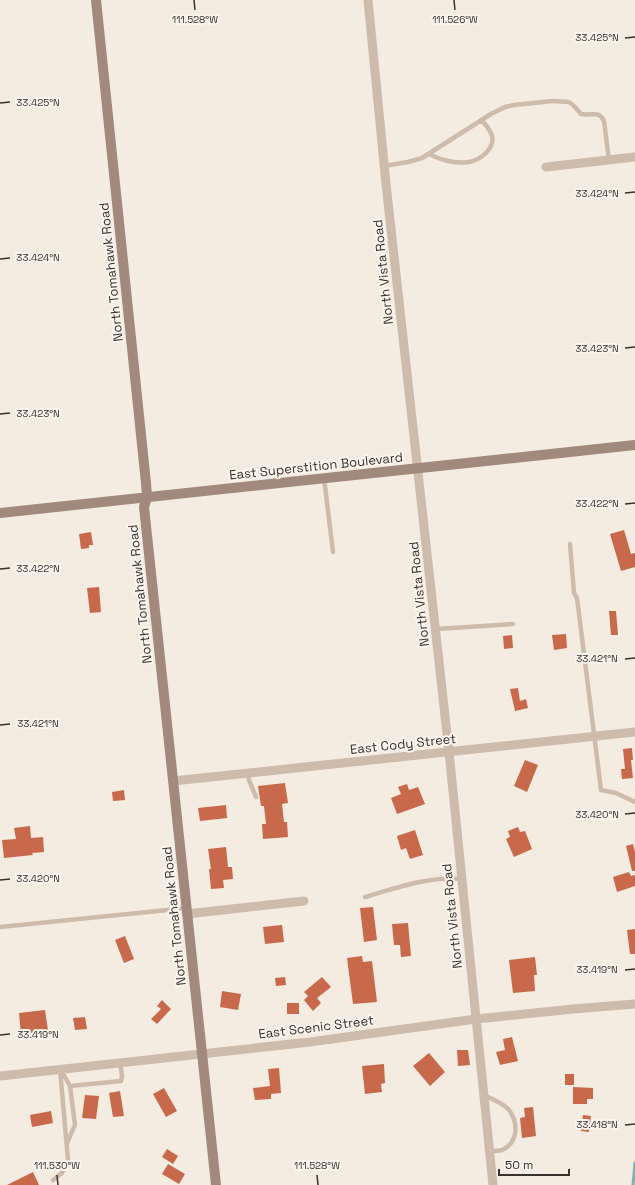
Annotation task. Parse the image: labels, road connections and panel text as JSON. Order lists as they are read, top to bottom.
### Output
{
  "streets": {
    "street": [
      "North Tomahawk Road",
      "North Vista Road",
      "East Superstition Boulevard",
      "East Cody Street",
      "East Scenic Street"
    ]
  },
  "crossings": [
    ["North Tomahawk Road", "East Superstition Boulevard"],
    ["North Tomahawk Road", "East Cody Street"],
    ["North Tomahawk Road", "East Scenic Street"],
    ["North Vista Road", "East Superstition Boulevard"],
    ["North Vista Road", "East Cody Street"],
    ["North Vista Road", "East Scenic Street"]
  ],
  "scale_bar": "50 m",
  "coordinates": [
    "111.528°W",
    "111.526°W",
    "33.425°N",
    "33.424°N",
    "33.423°N",
    "33.422°N",
    "33.421°N",
    "33.420°N",
    "33.419°N",
    "33.418°N",
    "111.530°W"
  ]
}
